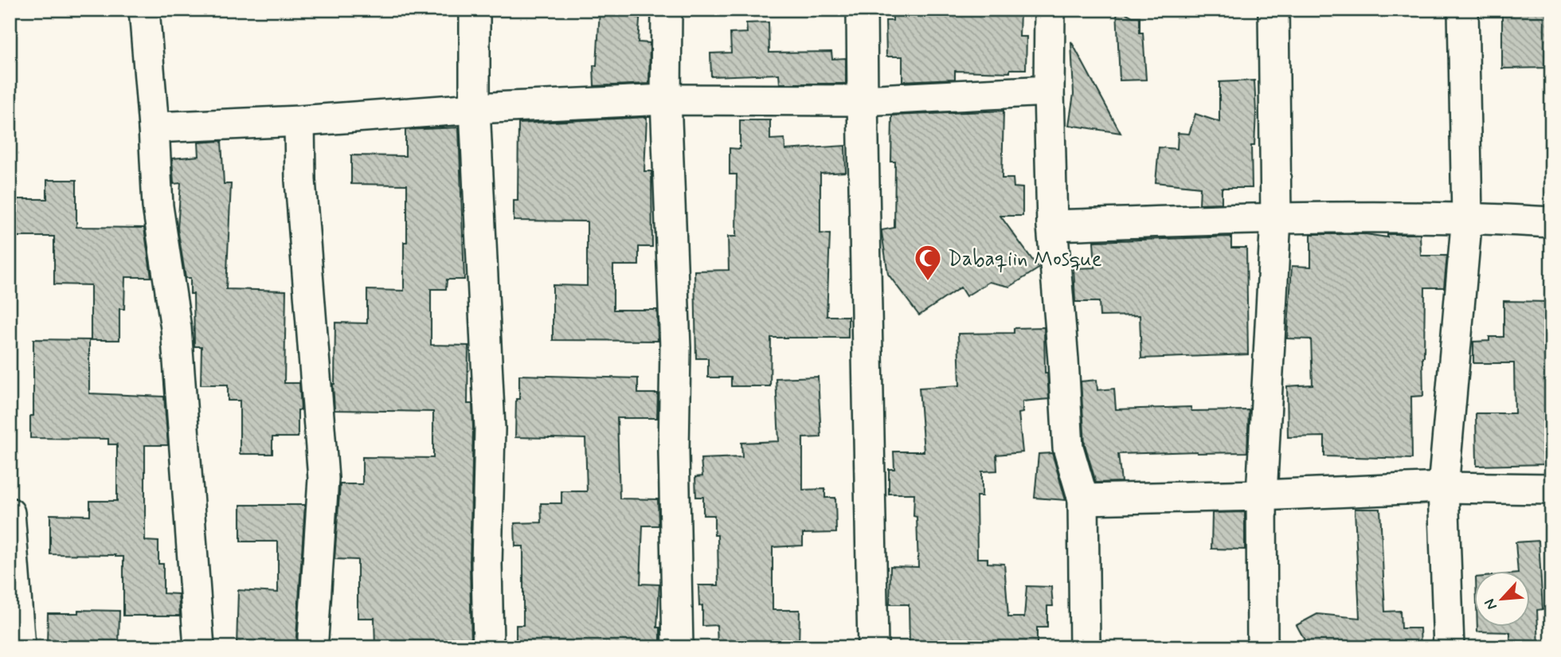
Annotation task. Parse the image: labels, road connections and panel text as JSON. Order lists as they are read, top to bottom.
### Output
{
  "places": {
    "mosque": ["Dabaqiin Mosque"]
  },
  "north": "bottom left"
}
